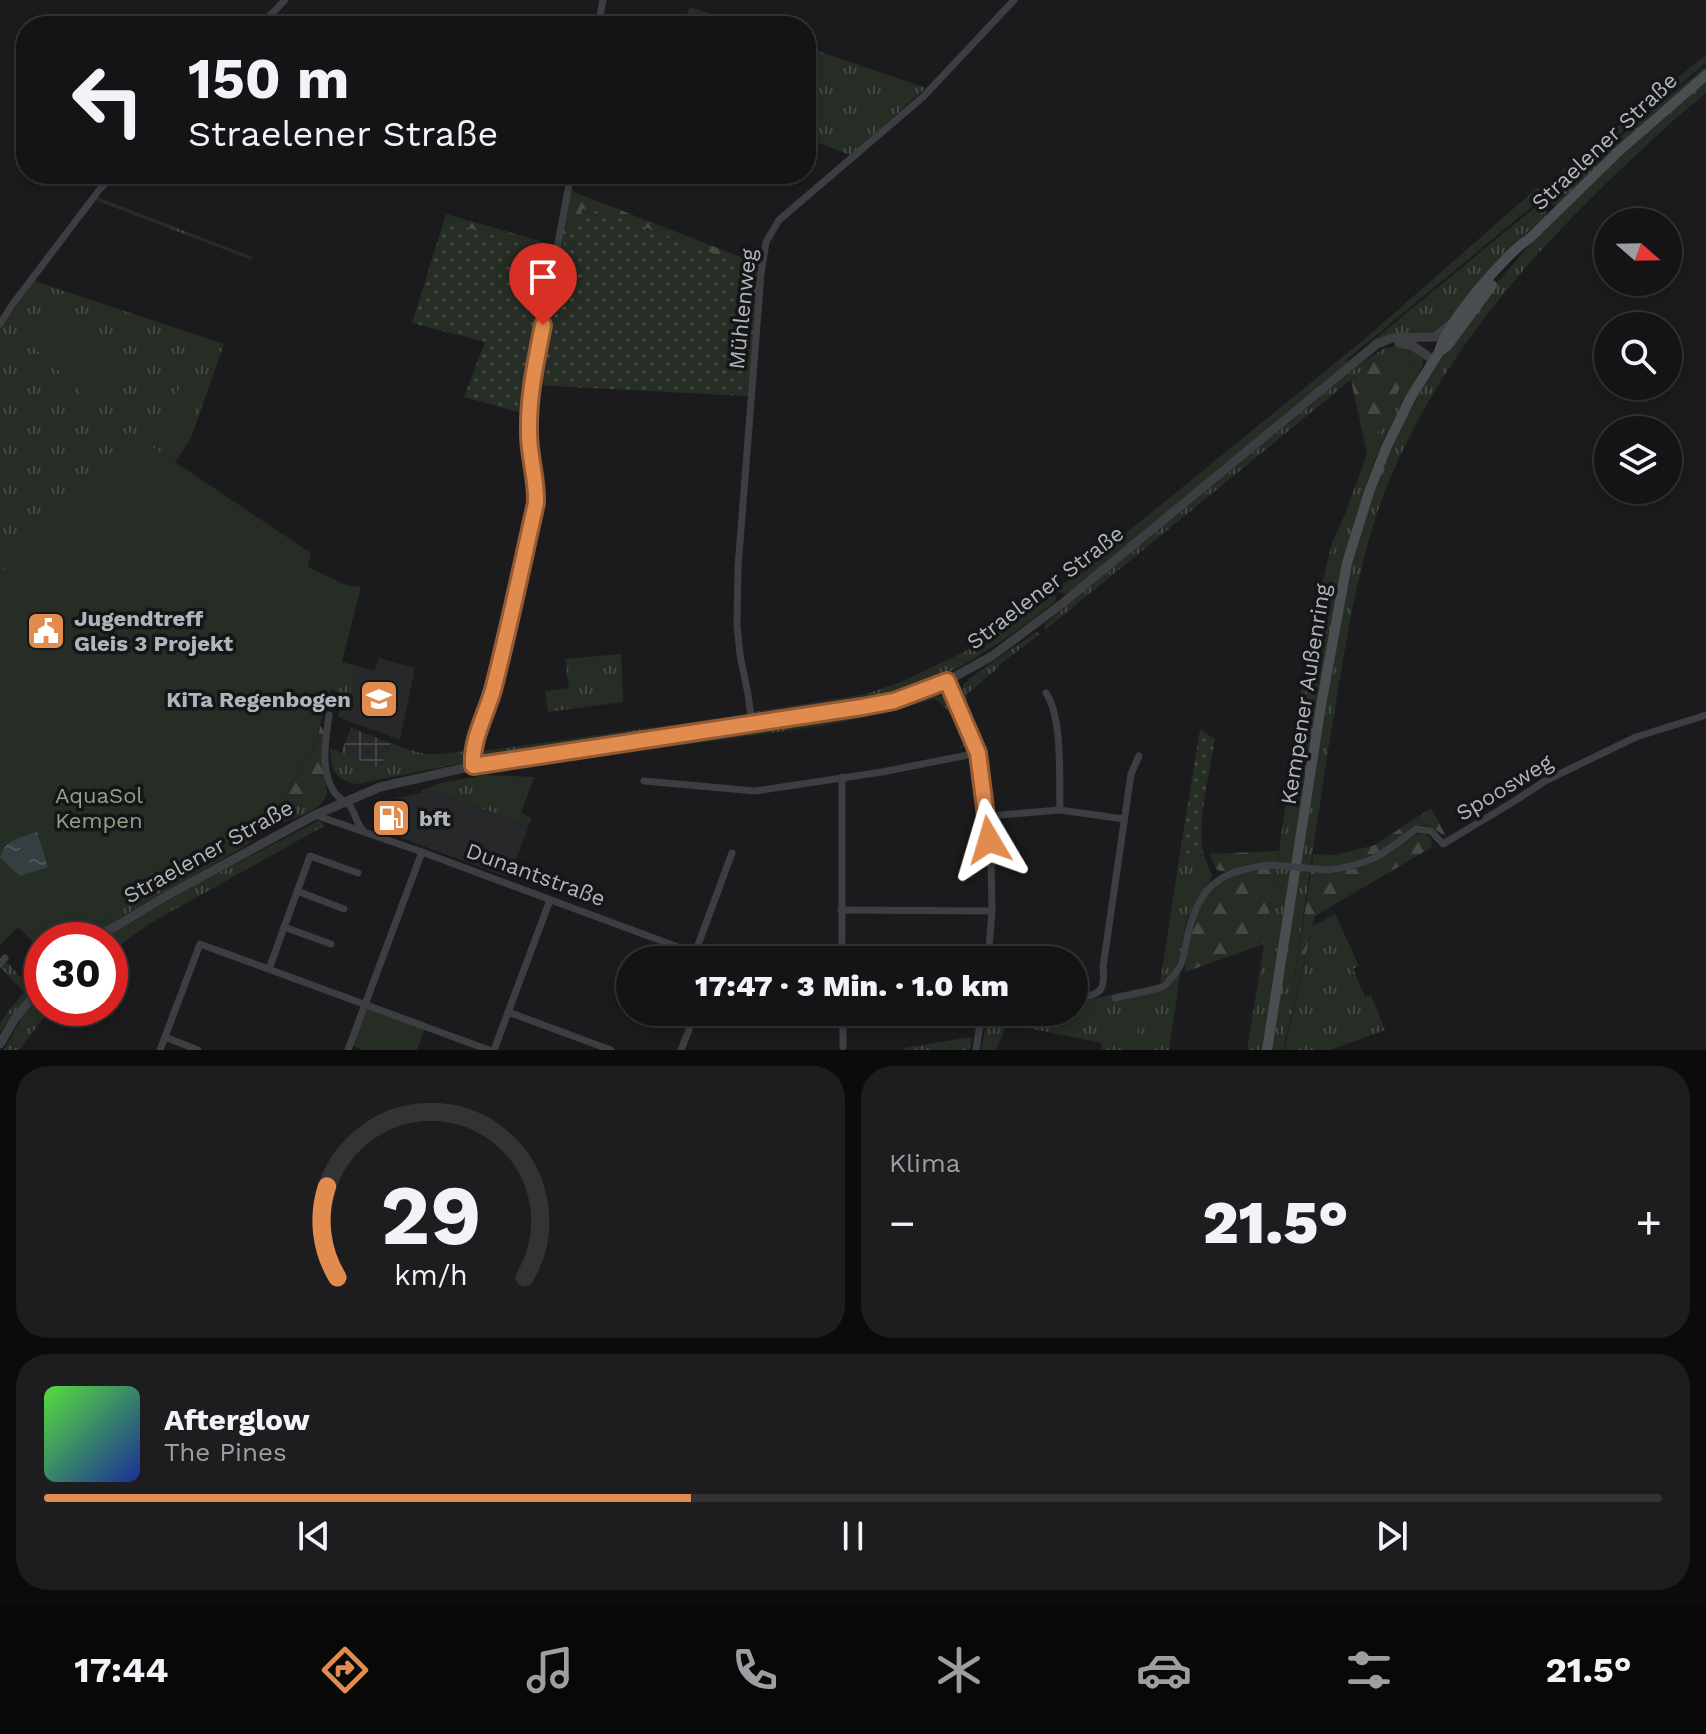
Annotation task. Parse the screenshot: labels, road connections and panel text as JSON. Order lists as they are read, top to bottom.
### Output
{
  "streets": {
    "main road": ["Straelener Straße", "Kempener Außenring"],
    "street": ["Mühlenweg", "Spoosweg", "Dunantstraße"]
  },
  "crossings": [
    ["Straelener Straße", "Mühlenweg"],
    ["Straelener Straße", "Kempener Außenring"],
    ["Straelener Straße", "Dunantstraße"]
  ],
  "parks": ["AquaSol Kempen"],
  "places": {
    "public building": ["Jugendtreff Gleis 3 Projekt"],
    "school or university": ["KiTa Regenbogen"],
    "fuel station": ["bft"]
  },
  "north": "right",
  "page": {
    "turn": ["150 m", "Straelener Straße"],
    "limit": "30",
    "trip": "17:47 · 3 Min. · 1.0 km",
    "tile": "Klima",
    "heat": ["−", "21.5°", "+"],
    "song": ["Afterglow", "The Pines"],
    "tabs": ["17:44", "21.5°"],
    "gauge": ["29", "km/h"]
  }
}
